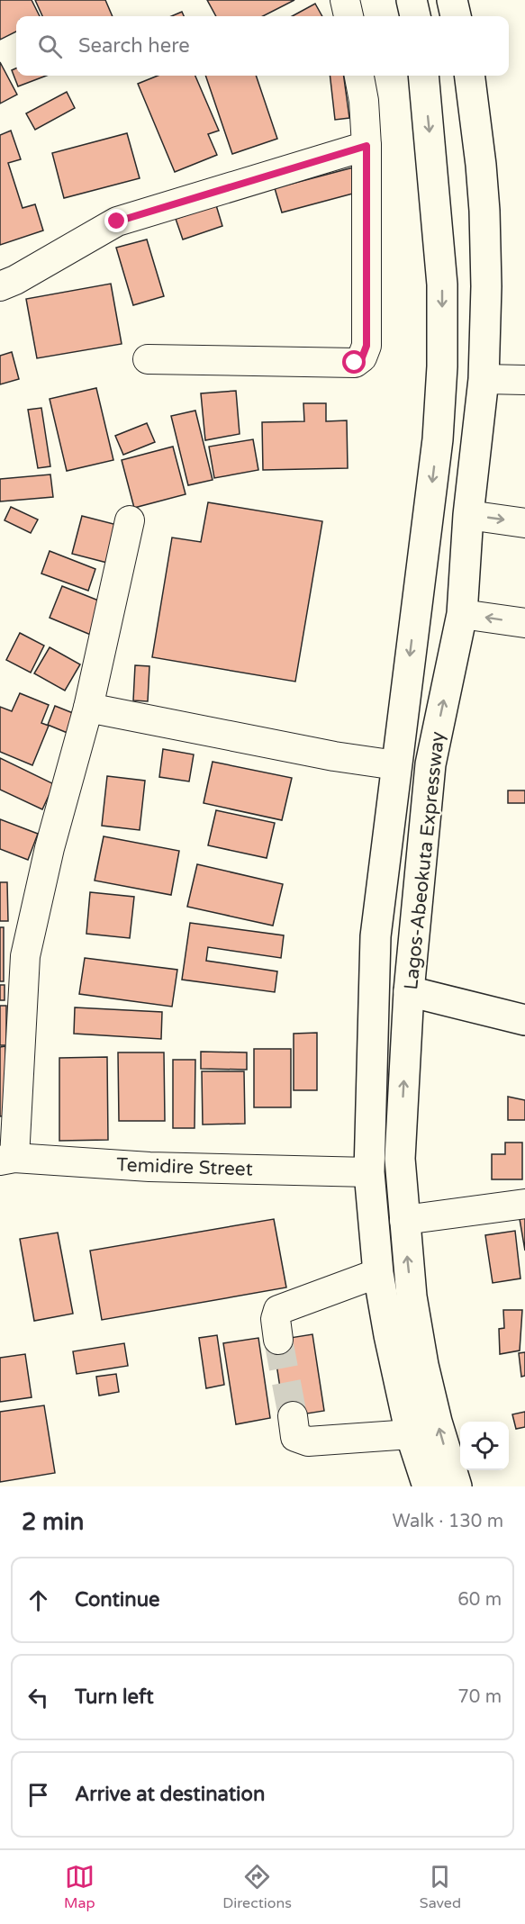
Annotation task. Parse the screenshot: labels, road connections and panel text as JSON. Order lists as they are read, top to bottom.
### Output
{
  "streets": {
    "main road": ["Lagos-Abeokuta Expressway"],
    "street": ["Temidire Street"]
  },
  "crossings": [
    ["Lagos-Abeokuta Expressway", "Temidire Street"]
  ],
  "page": {
    "search": "Search here",
    "heading": ["2 min", "Walk · 130 m"],
    "list": [
      ["Continue", "60 m"],
      ["Turn left", "70 m"],
      "Arrive at destination"
    ],
    "nav": ["Map", "Directions", "Saved"]
  }
}
